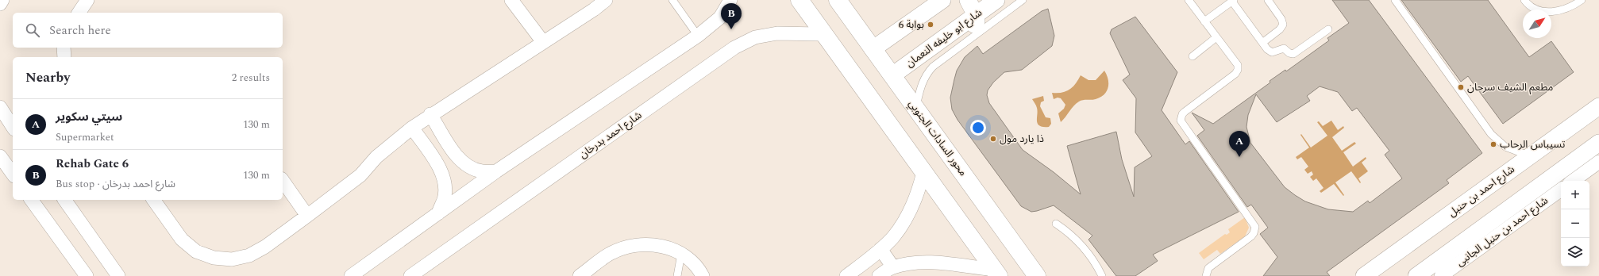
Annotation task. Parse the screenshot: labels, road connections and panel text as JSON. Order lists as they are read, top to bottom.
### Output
{
  "streets": {
    "main road": ["محور السادات الجنوبي"],
    "street": [
      "شارع ابو خليفه النعمان",
      "شارع احمد بدرخان",
      "شارع احمد بن حنبل",
      "شارع احمد بن حنبل الجانبى"
    ]
  },
  "places": [
    "بوابة 6",
    "مطعم الشيف سرحان",
    "ذا يارد مول",
    "تسيباس الرحاب"
  ],
  "north": "top right",
  "page": {
    "pins": ["B", "A"],
    "search": "Search here",
    "heading": ["Nearby", "2 results"],
    "list": [
      {
        "mark": "A",
        "name": "سيتي سكوير",
        "note": "Supermarket",
        "value": "130 m"
      },
      {
        "mark": "B",
        "name": "Rehab Gate 6",
        "note": "Bus stop · شارع احمد بدرخان",
        "value": "130 m"
      }
    ],
    "map_buttons": ["+", "−"]
  }
}
